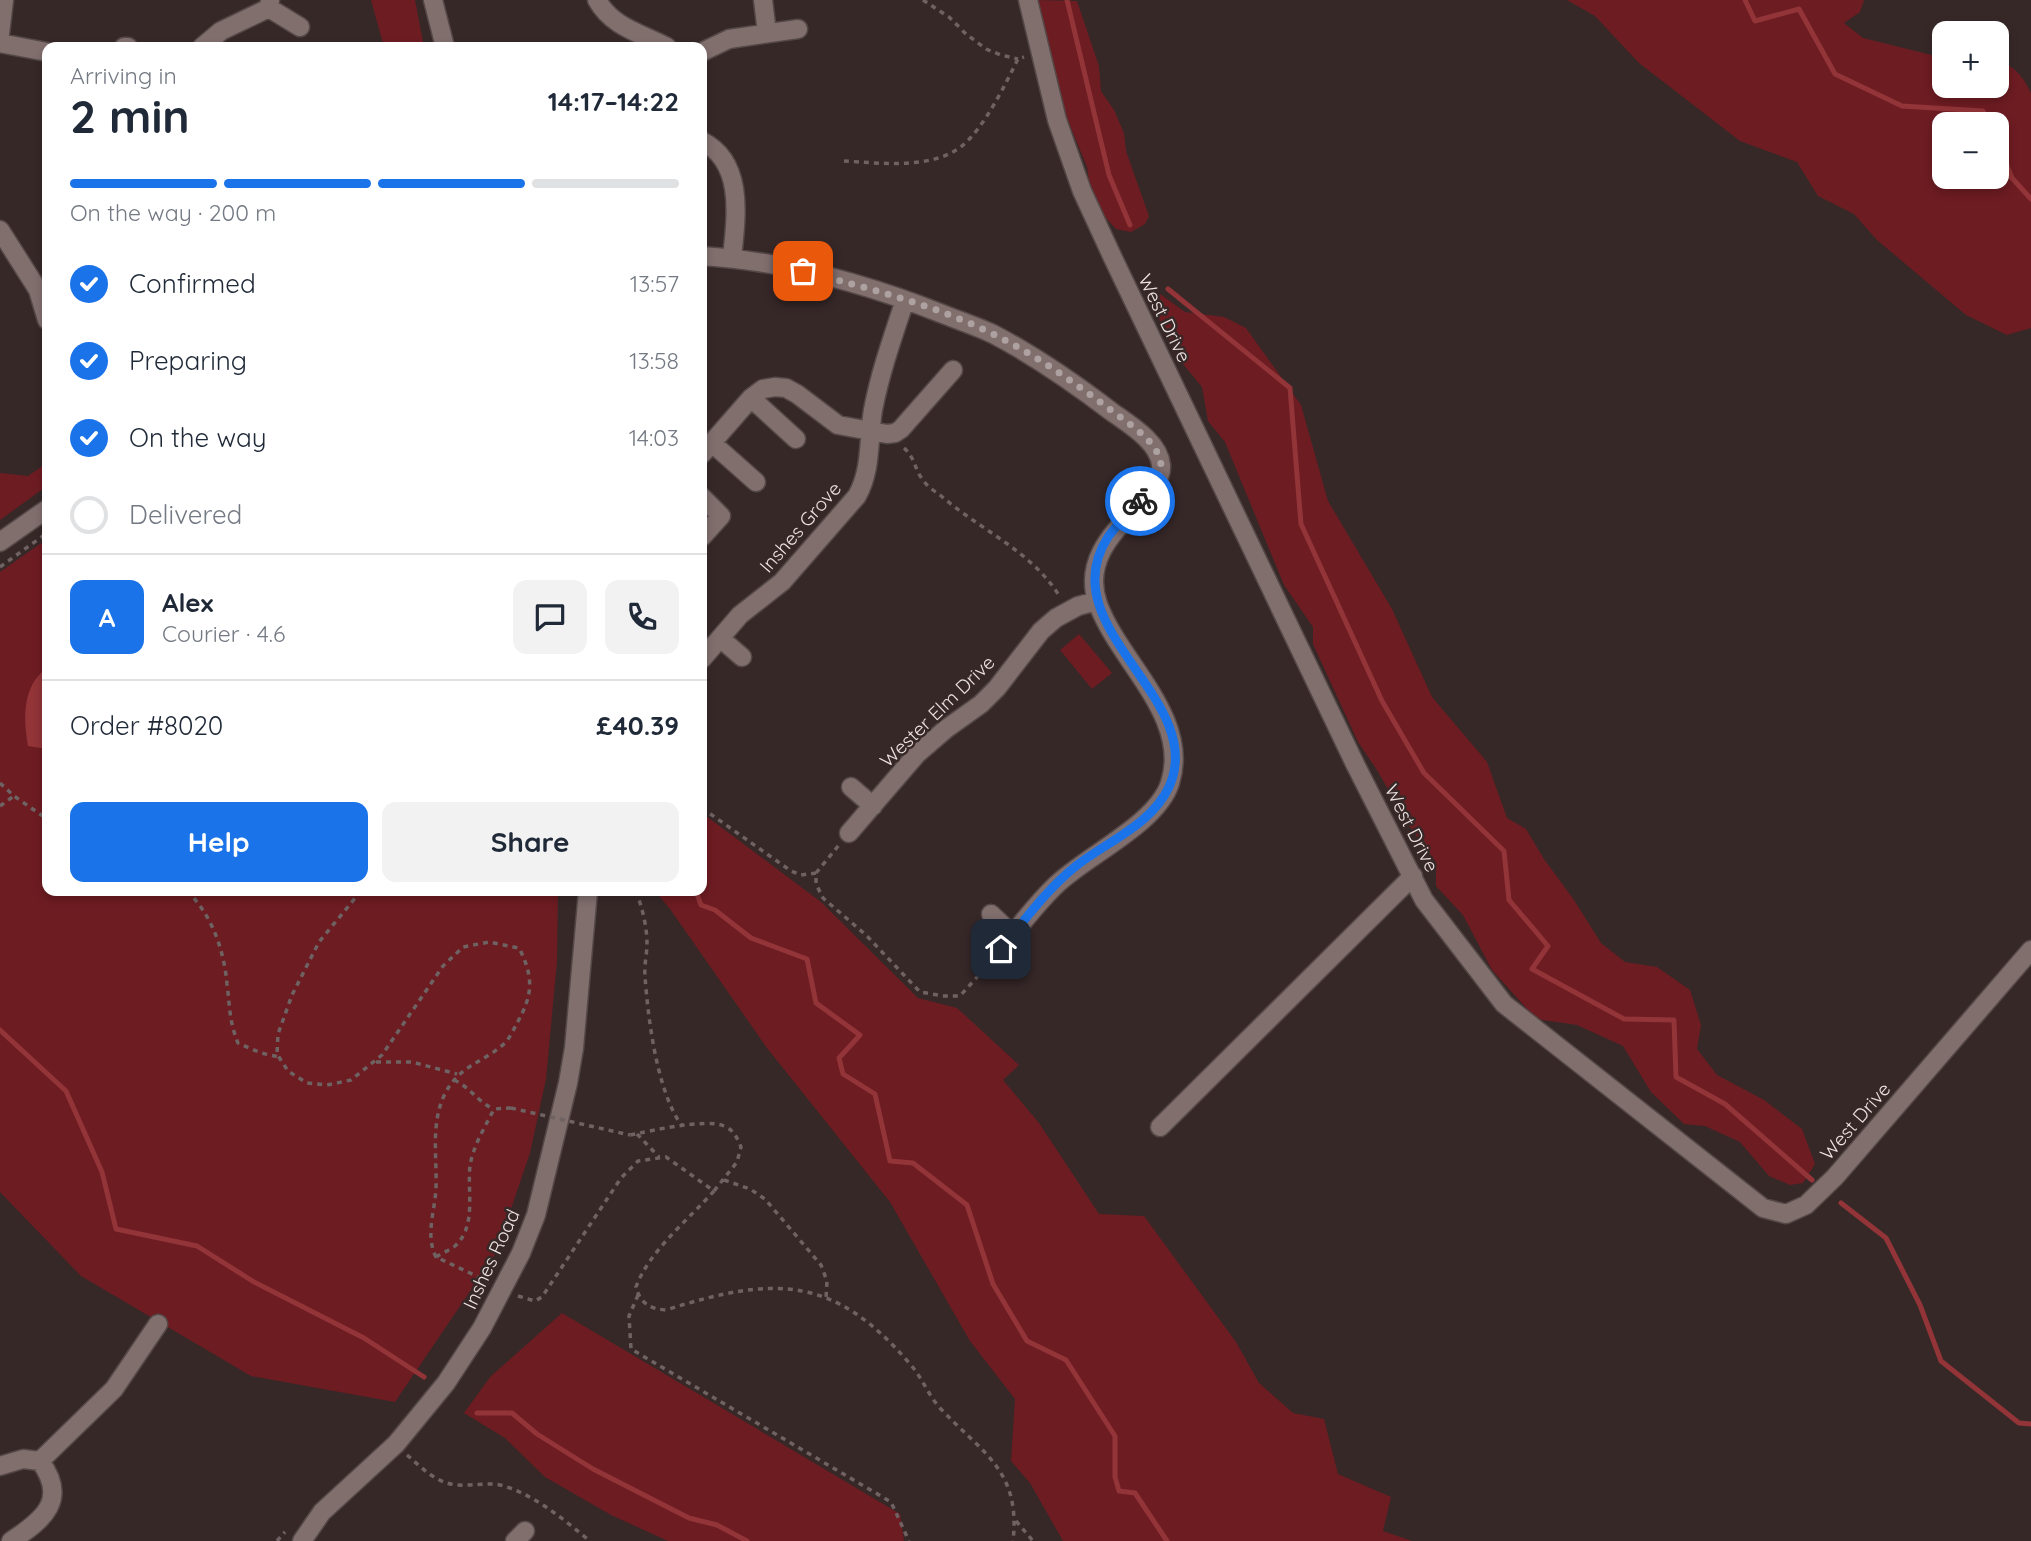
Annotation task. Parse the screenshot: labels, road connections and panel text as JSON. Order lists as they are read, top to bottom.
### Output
{
  "streets": {
    "street": [
      "West Drive",
      "Inshes Grove",
      "Wester Elm Drive",
      "Inshes Road"
    ]
  },
  "page": {
    "map_buttons": ["+", "−"],
    "heading": ["2 min", "Arriving in", "14:17–14:22"],
    "panel": [
      "Alex",
      "Courier · 4.6",
      "Order #8020",
      "£40.39"
    ],
    "bar": "On the way · 200 m",
    "list": [
      ["Confirmed", "13:57"],
      ["Preparing", "13:58"],
      ["On the way", "14:03"],
      "Delivered"
    ],
    "round": "A",
    "buttons": ["Help", "Share"]
  }
}
